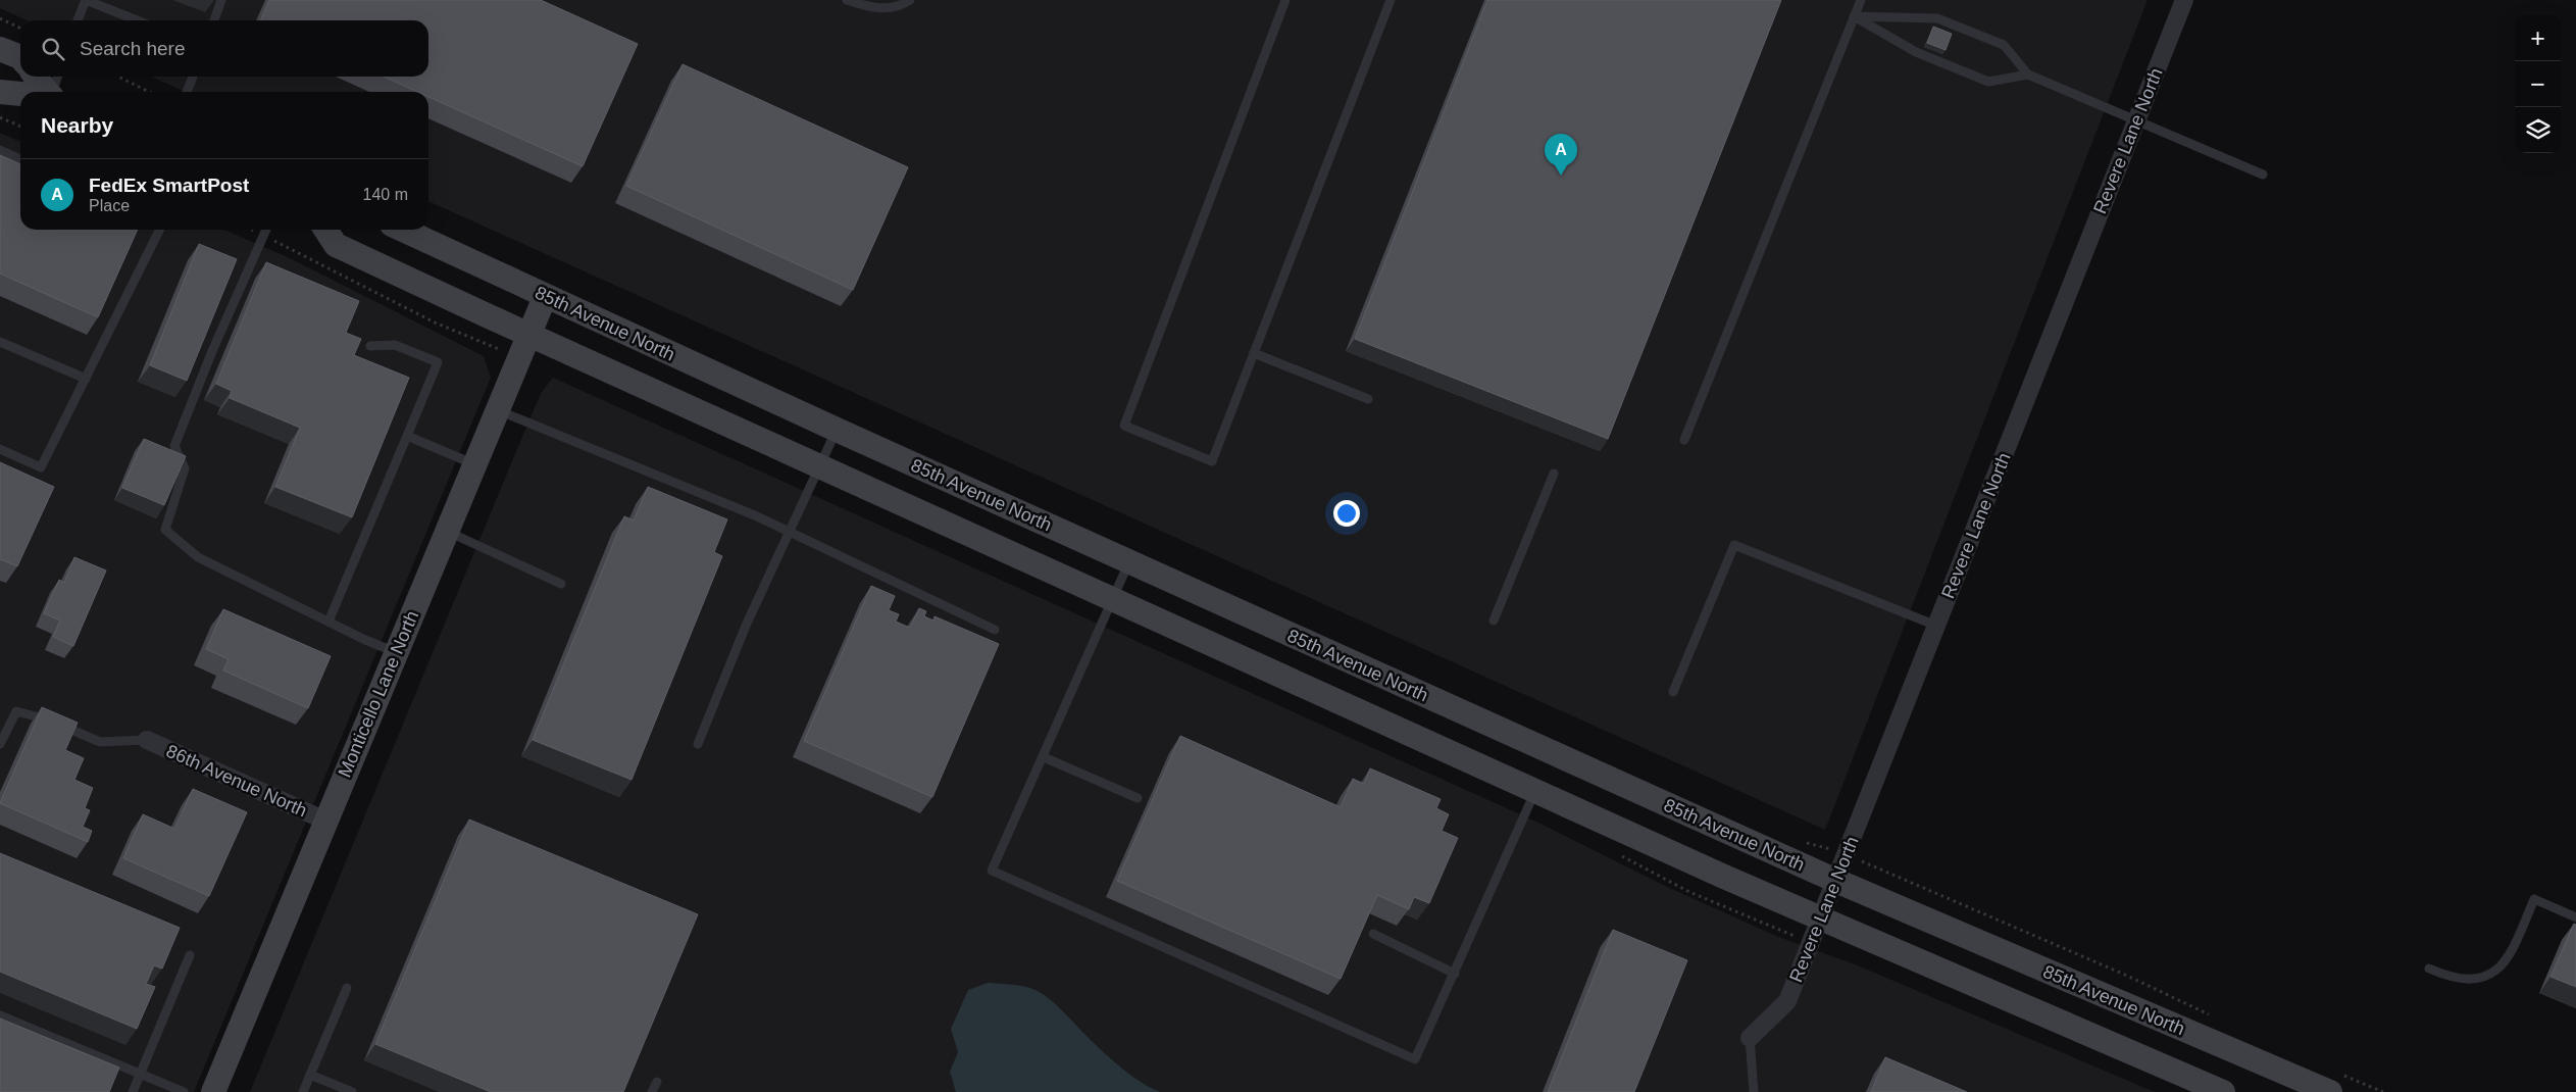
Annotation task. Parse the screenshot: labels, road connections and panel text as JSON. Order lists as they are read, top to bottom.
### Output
{
  "streets": {
    "main road": ["85th Avenue North", "Monticello Lane North"],
    "street": ["Revere Lane North", "86th Avenue North"]
  },
  "crossings": [
    ["Revere Lane North", "85th Avenue North"],
    ["85th Avenue North", "Monticello Lane North"],
    ["Monticello Lane North", "86th Avenue North"]
  ],
  "page": {
    "map_buttons": ["+", "−"],
    "search": "Search here",
    "heading": "Nearby",
    "pins": "A",
    "list": [
      {
        "mark": "A",
        "name": "FedEx SmartPost",
        "note": "Place",
        "value": "140 m"
      }
    ]
  }
}
